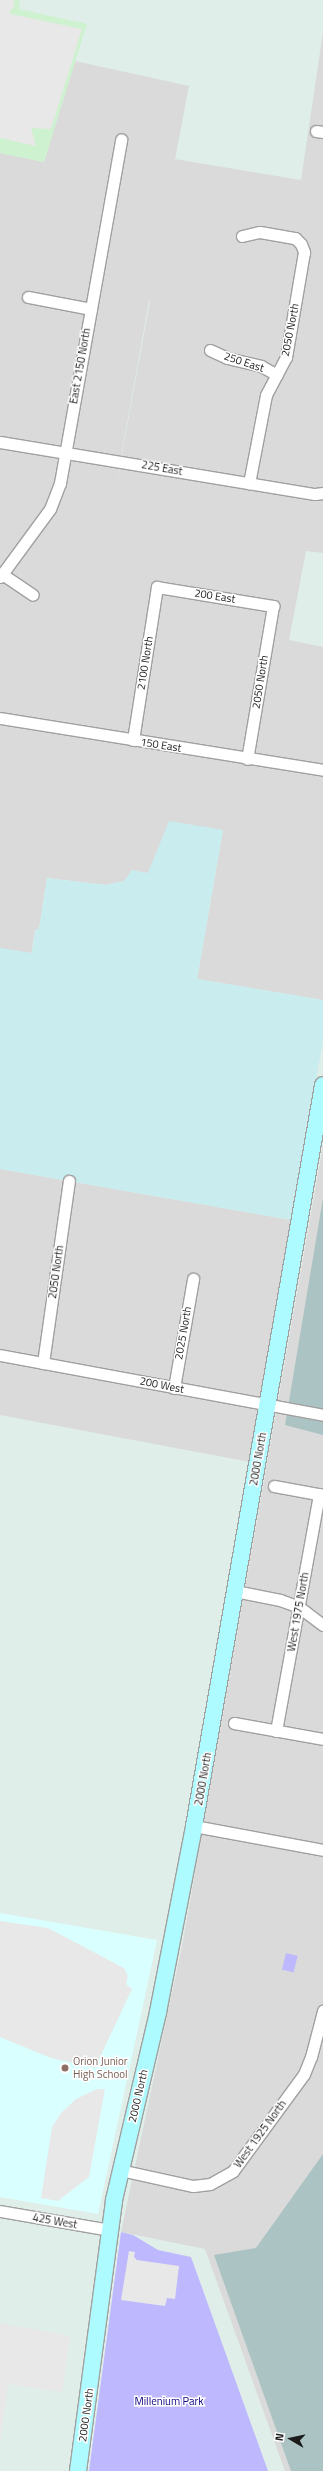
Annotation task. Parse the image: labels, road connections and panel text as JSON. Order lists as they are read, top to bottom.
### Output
{
  "streets": {
    "street": [
      "2050 North",
      "250 East",
      "East 2150 North",
      "225 East",
      "200 East",
      "2100 North",
      "150 East",
      "2025 North",
      "200 West",
      "2000 North",
      "West 1975 North",
      "West 1925 North",
      "425 West"
    ]
  },
  "crossings": [
    ["2050 North", "250 East"],
    ["2050 North", "225 East"],
    ["2050 North", "200 East"],
    ["2050 North", "150 East"],
    ["2050 North", "200 West"],
    ["East 2150 North", "225 East"],
    ["200 East", "2100 North"],
    ["2100 North", "150 East"],
    ["2025 North", "200 West"],
    ["200 West", "2000 North"],
    ["2000 North", "West 1925 North"],
    ["2000 North", "425 West"]
  ],
  "parks": ["Millenium Park"],
  "places": ["Orion Junior High School"],
  "north": "left"
}
